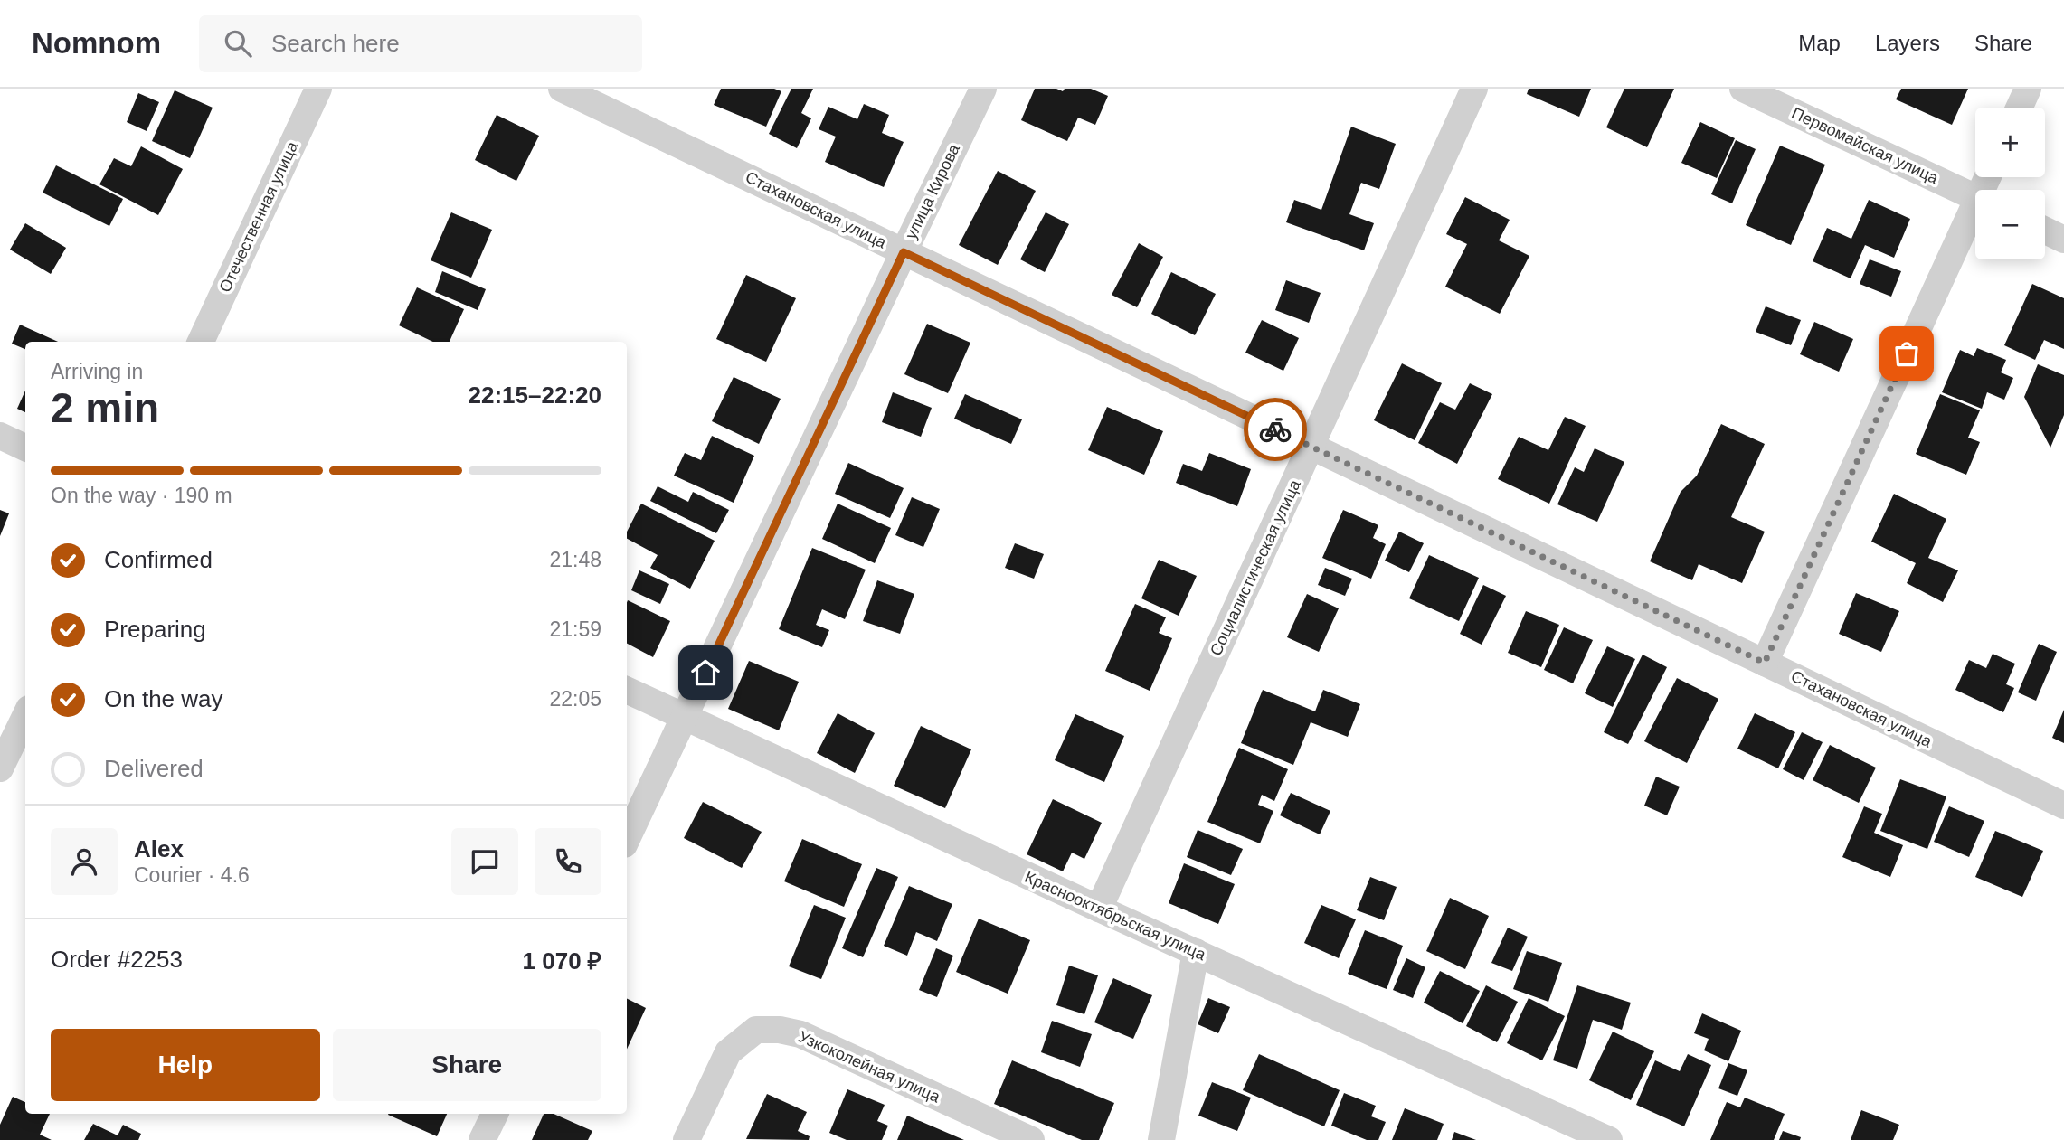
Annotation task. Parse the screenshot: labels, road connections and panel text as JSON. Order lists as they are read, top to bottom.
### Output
{
  "streets": {
    "street": [
      "Первомайская улица",
      "улица Кирова",
      "Стахановская улица",
      "Отечественная улица",
      "Социалистическая улица",
      "Краснооктябрьская улица",
      "Узкоколейная улица"
    ]
  },
  "crossings": [
    ["улица Кирова", "Стахановская улица"],
    ["улица Кирова", "Краснооктябрьская улица"],
    ["Стахановская улица", "Социалистическая улица"],
    ["Социалистическая улица", "Краснооктябрьская улица"]
  ],
  "page": {
    "header": "Nomnom",
    "search": "Search here",
    "nav": ["Map", "Layers", "Share"],
    "map_buttons": ["+", "−"],
    "heading": ["2 min", "Arriving in", "22:15–22:20"],
    "panel": [
      "Alex",
      "Courier · 4.6",
      "Order #2253",
      "1 070 ₽"
    ],
    "bar": "On the way · 190 m",
    "list": [
      ["Confirmed", "21:48"],
      ["Preparing", "21:59"],
      ["On the way", "22:05"],
      "Delivered"
    ],
    "buttons": ["Help", "Share"]
  }
}
